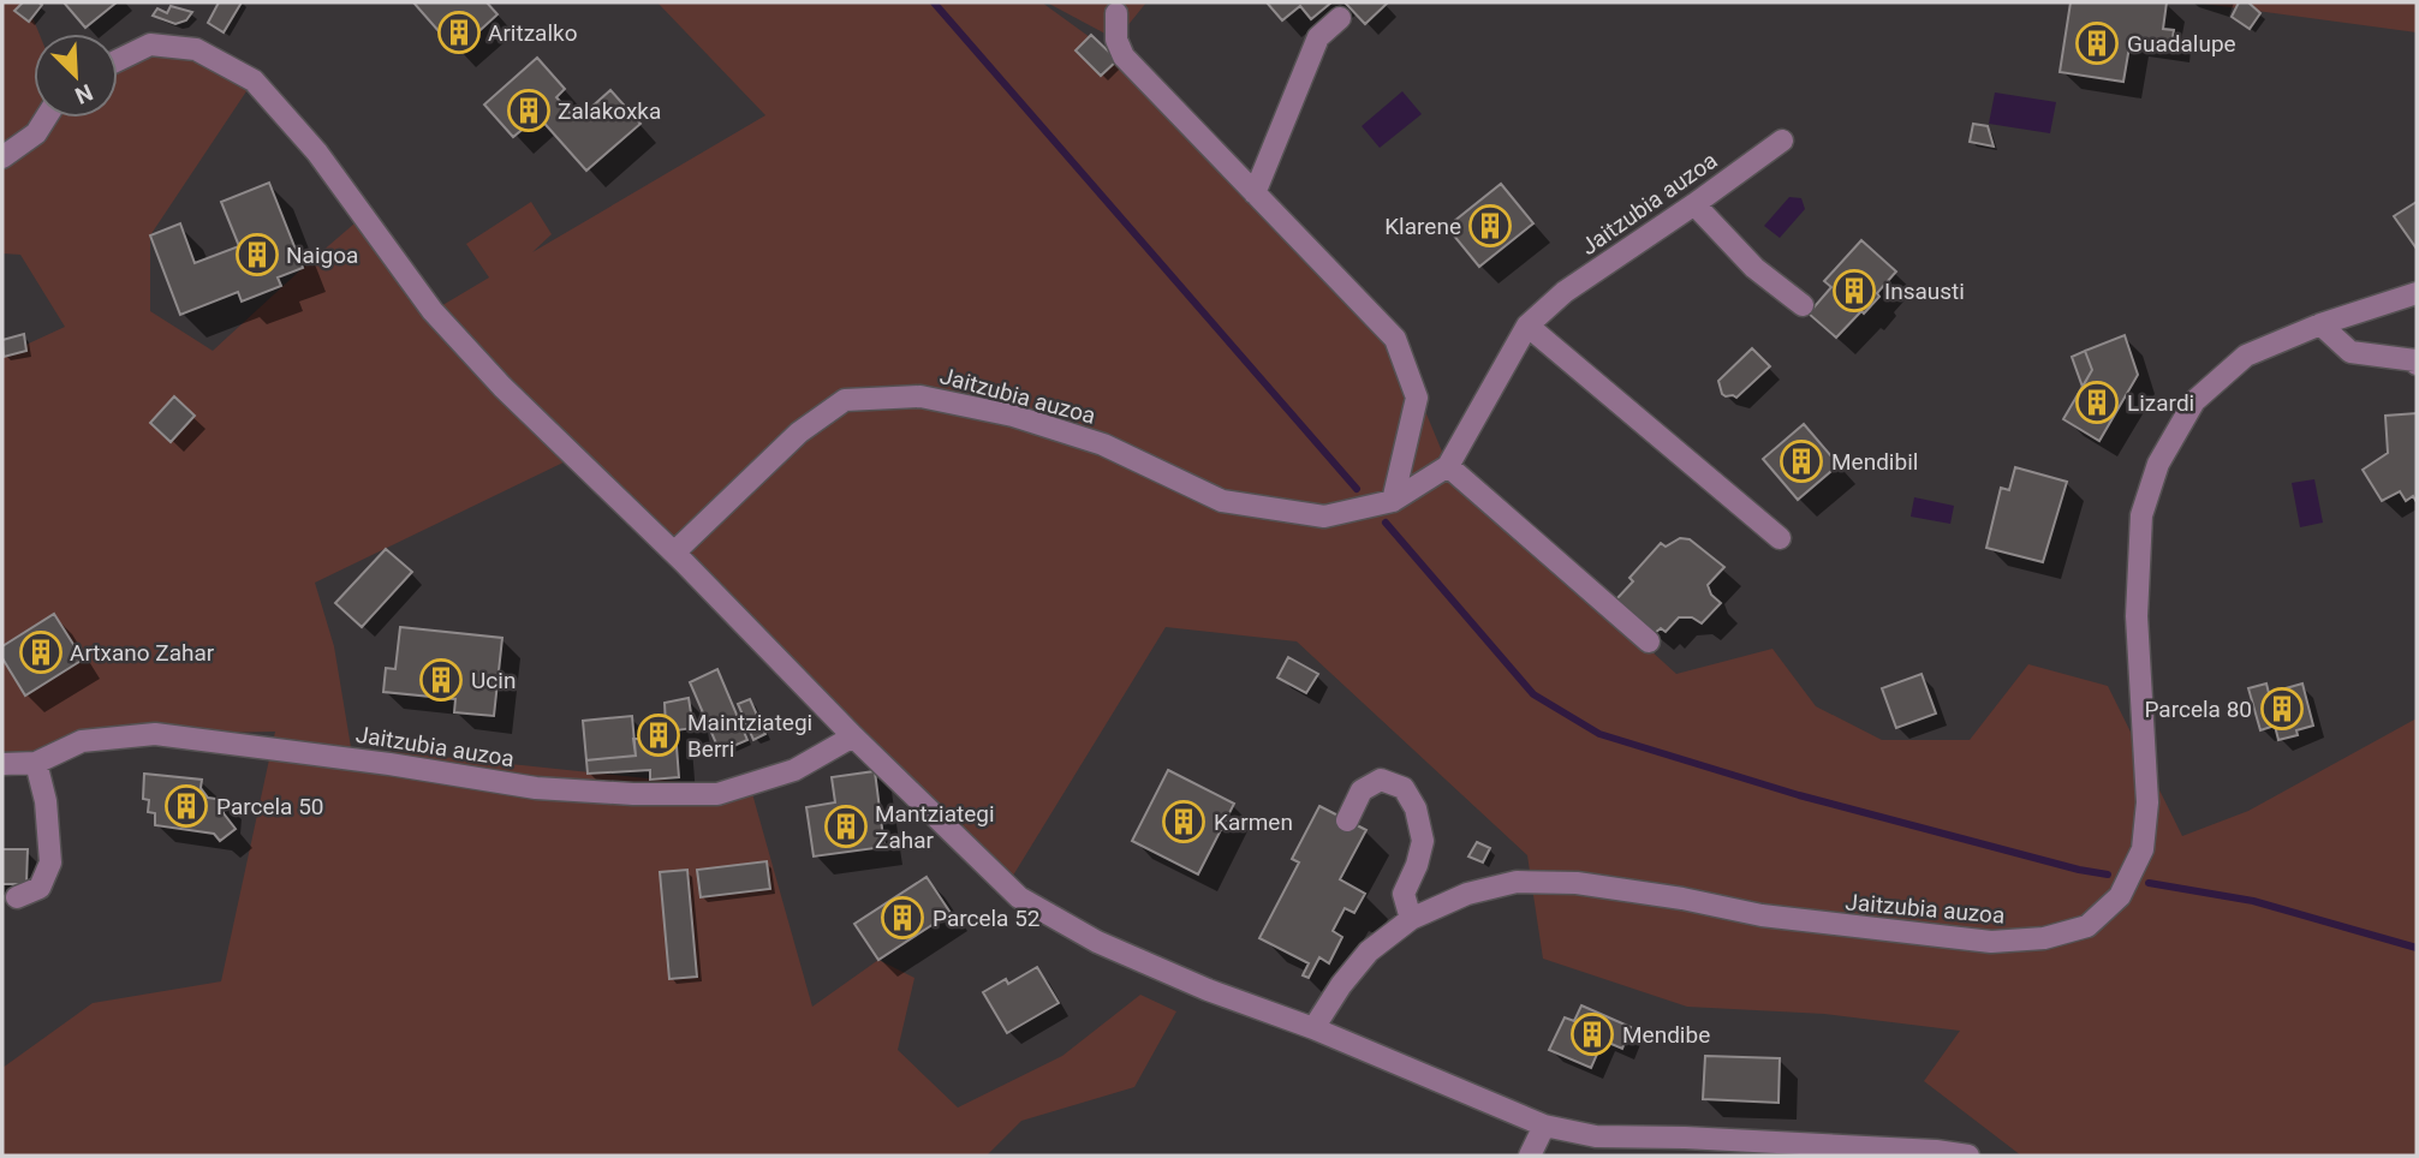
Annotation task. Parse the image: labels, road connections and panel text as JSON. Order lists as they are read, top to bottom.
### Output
{
  "streets": {
    "street": ["Jaitzubia auzoa"]
  },
  "places": {
    "building": [
      "Aritzalko",
      "Guadalupe",
      "Zalakoxka",
      "Klarene",
      "Naigoa",
      "Insausti",
      "Lizardi",
      "Mendibil",
      "Artxano Zahar",
      "Ucin",
      "Parcela 80",
      "Maintziategi Berri",
      "Parcela 50",
      "Karmen",
      "Mantziategi Zahar",
      "Parcela 52",
      "Mendibe"
    ]
  },
  "north": "bottom right"
}
